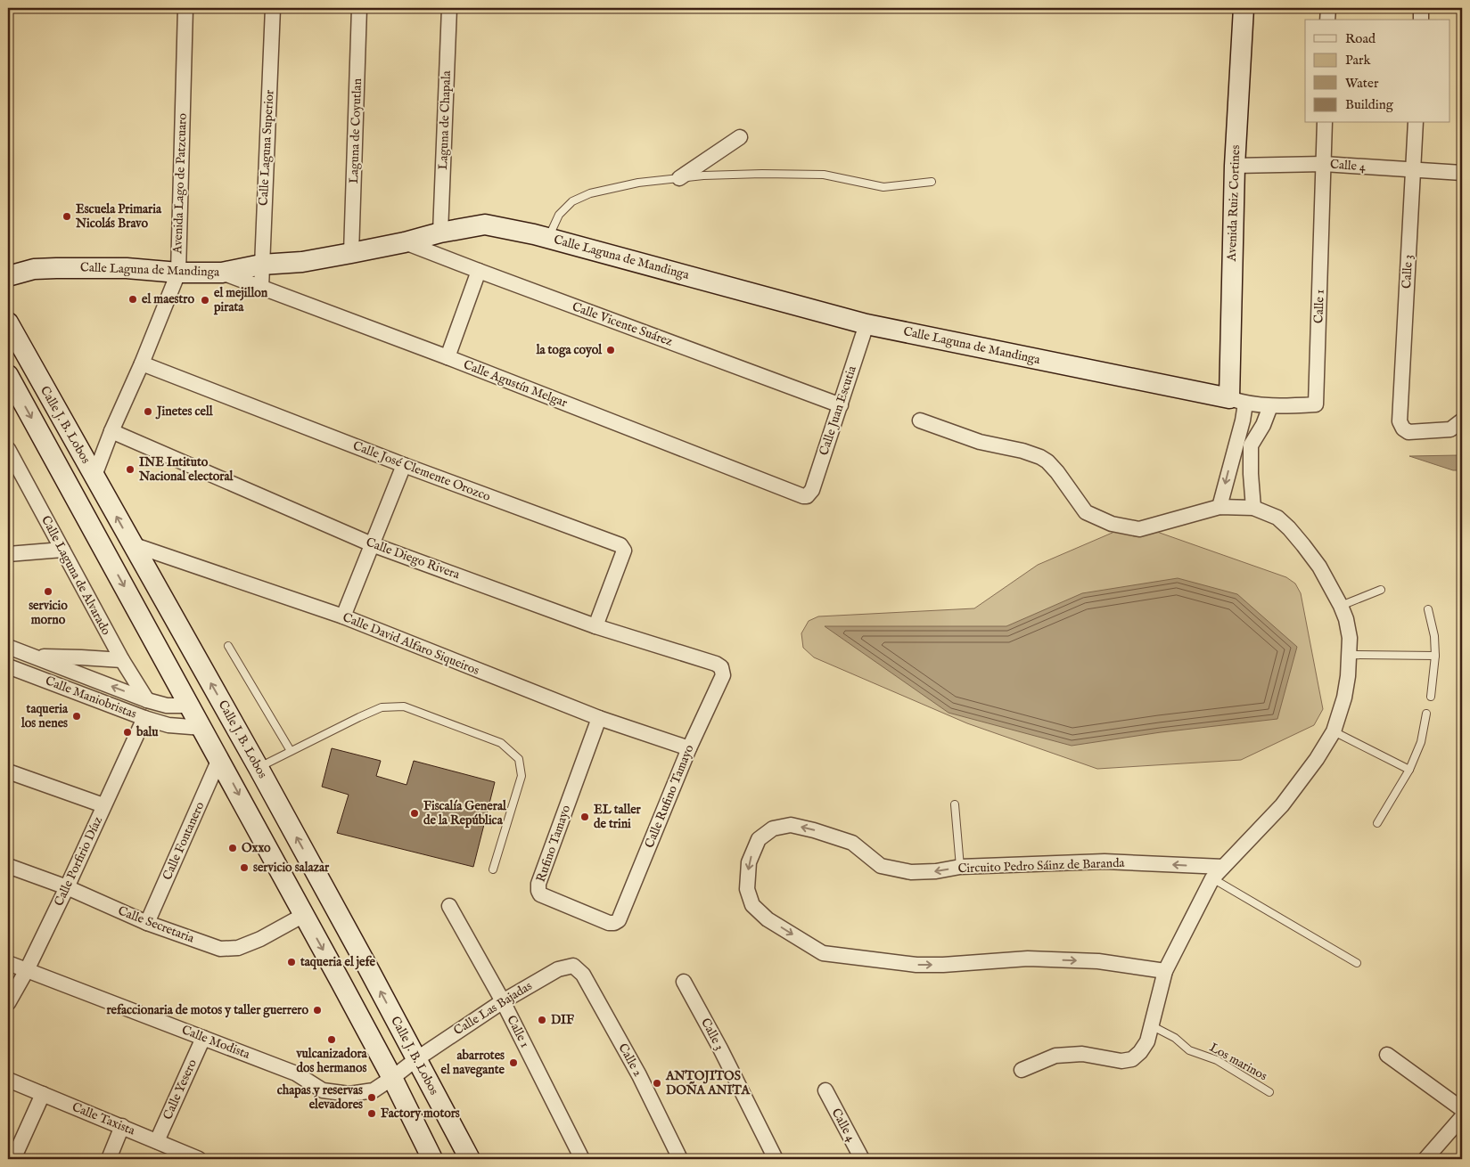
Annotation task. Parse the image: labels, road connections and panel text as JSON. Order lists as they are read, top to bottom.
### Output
{
  "streets": {
    "main road": ["Avenida Ruiz Cortines", "Calle Laguna de Mandinga", "Calle J. B. Lobos"],
    "street": [
      "Laguna de Chapala",
      "Laguna de Coyutlan",
      "Calle Laguna Superior",
      "Calle 4",
      "Avenida Lago de Patzcuaro",
      "Calle 3",
      "Calle 1",
      "Calle Vicente Suárez",
      "Calle Agustín Melgar",
      "Calle Juan Escutia",
      "Calle José Clemente Orozco",
      "Calle Diego Rivera",
      "Calle Laguna de Alvarado",
      "Calle David Alfaro Siqueiros",
      "Calle Maniobristas",
      "Calle Rufino Tamayo",
      "Calle Fontanero",
      "Rufino Tamayo",
      "Calle Porfirio Díaz",
      "Circuito Pedro Sáinz de Baranda",
      "Calle Secretaria",
      "Calle Las Bajadas",
      "Calle Modista",
      "Calle 2",
      "Calle Yesero",
      "Calle Taxista"
    ],
    "lane": ["Los marinos"]
  },
  "crossings": [
    ["Laguna de Chapala", "Calle Laguna de Mandinga"],
    ["Laguna de Coyutlan", "Calle Laguna de Mandinga"],
    ["Calle Laguna Superior", "Calle Laguna de Mandinga"],
    ["Calle Laguna Superior", "Calle Agustín Melgar"],
    ["Calle 4", "Avenida Ruiz Cortines"],
    ["Calle 4", "Calle 3"],
    ["Calle 4", "Calle 1"],
    ["Avenida Lago de Patzcuaro", "Calle Laguna de Mandinga"],
    ["Avenida Lago de Patzcuaro", "Calle J. B. Lobos"],
    ["Avenida Lago de Patzcuaro", "Calle José Clemente Orozco"],
    ["Avenida Lago de Patzcuaro", "Calle Diego Rivera"],
    ["Avenida Ruiz Cortines", "Calle Laguna de Mandinga"],
    ["Avenida Ruiz Cortines", "Calle 1"],
    ["Calle Laguna de Mandinga", "Calle 1"],
    ["Calle Laguna de Mandinga", "Calle Vicente Suárez"],
    ["Calle Laguna de Mandinga", "Calle Agustín Melgar"],
    ["Calle Laguna de Mandinga", "Calle Juan Escutia"],
    ["Calle 1", "Calle Las Bajadas"],
    ["Calle Vicente Suárez", "Calle Juan Escutia"],
    ["Calle Agustín Melgar", "Calle Juan Escutia"],
    ["Calle J. B. Lobos", "Calle David Alfaro Siqueiros"],
    ["Calle J. B. Lobos", "Calle Maniobristas"],
    ["Calle J. B. Lobos", "Calle Fontanero"],
    ["Calle J. B. Lobos", "Calle Secretaria"],
    ["Calle J. B. Lobos", "Calle Las Bajadas"],
    ["Calle J. B. Lobos", "Calle Modista"],
    ["Calle José Clemente Orozco", "Calle Diego Rivera"],
    ["Calle Diego Rivera", "Calle Rufino Tamayo"],
    ["Calle Laguna de Alvarado", "Calle Maniobristas"],
    ["Calle David Alfaro Siqueiros", "Calle Rufino Tamayo"],
    ["Calle David Alfaro Siqueiros", "Rufino Tamayo"],
    ["Calle Maniobristas", "Calle Porfirio Díaz"],
    ["Calle Rufino Tamayo", "Rufino Tamayo"],
    ["Calle Fontanero", "Calle Secretaria"],
    ["Calle Porfirio Díaz", "Calle Secretaria"],
    ["Calle Porfirio Díaz", "Calle Modista"],
    ["Calle Las Bajadas", "Calle Modista"],
    ["Calle Las Bajadas", "Calle 2"],
    ["Calle Modista", "Calle Yesero"],
    ["Calle Yesero", "Calle Taxista"]
  ],
  "places": [
    "Escuela Primaria Nicolás Bravo",
    "el maestro",
    "el mejillon pirata",
    "la toga coyol",
    "Jinetes cell",
    "INE Intituto Nacional electoral",
    "servicio morno",
    "taqueria los nenes",
    "balu",
    "Fiscalía General de la República",
    "EL taller de trini",
    "Oxxo",
    "servicio salazar",
    "taqueria el jefe",
    "refaccionaria de motos y taller guerrero",
    "DIF",
    "vulcanizadora dos hermanos",
    "abarrotes el navegante",
    "ANTOJITOS DOÑA ANITA",
    "chapas y reservas elevadores",
    "Factory motors"
  ],
  "legend": [
    "Road",
    "Park",
    "Water",
    "Building"
  ]
}
